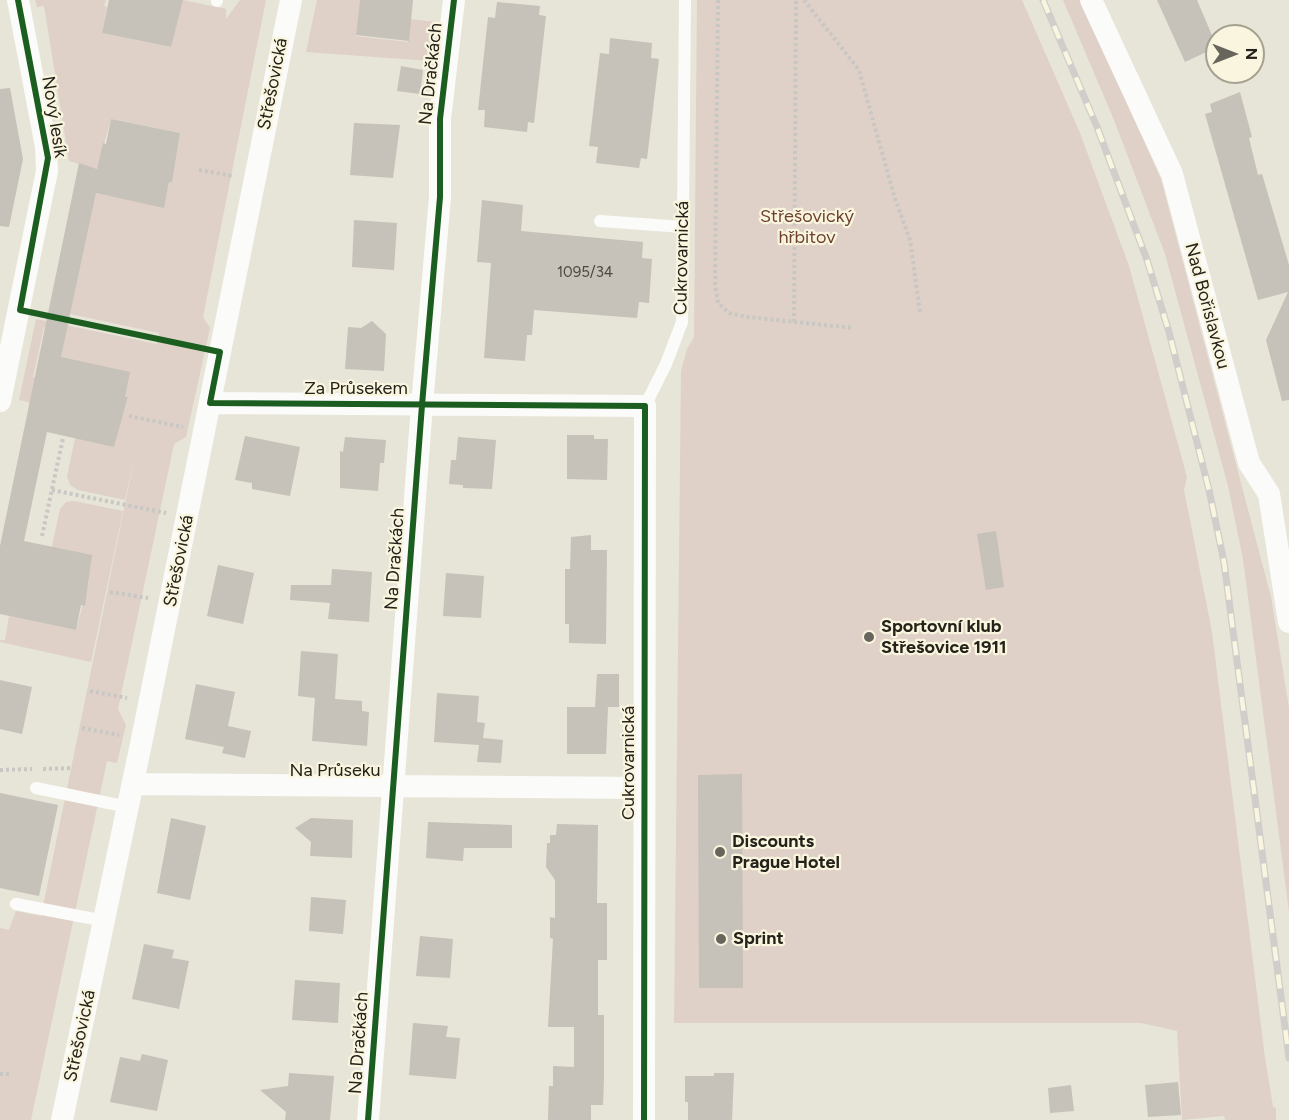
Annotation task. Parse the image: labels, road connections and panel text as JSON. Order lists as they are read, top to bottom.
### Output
{
  "streets": {
    "street": [
      "Na Dračkách",
      "Střešovická",
      "Nový lesík",
      "Cukrovarnická",
      "Nad Bořislavkou",
      "Za Průsekem",
      "Na Průseku"
    ]
  },
  "crossings": [
    ["Na Dračkách", "Za Průsekem"],
    ["Na Dračkách", "Na Průseku"],
    ["Střešovická", "Za Průsekem"],
    ["Střešovická", "Na Průseku"],
    ["Cukrovarnická", "Za Průsekem"],
    ["Cukrovarnická", "Na Průseku"]
  ],
  "parks": ["Střešovický hřbitov"],
  "places": ["Sportovní klub Střešovice 1911", "Discounts Prague Hotel", "Sprint"],
  "house_numbers": ["1095/34"],
  "north": "right"
}
